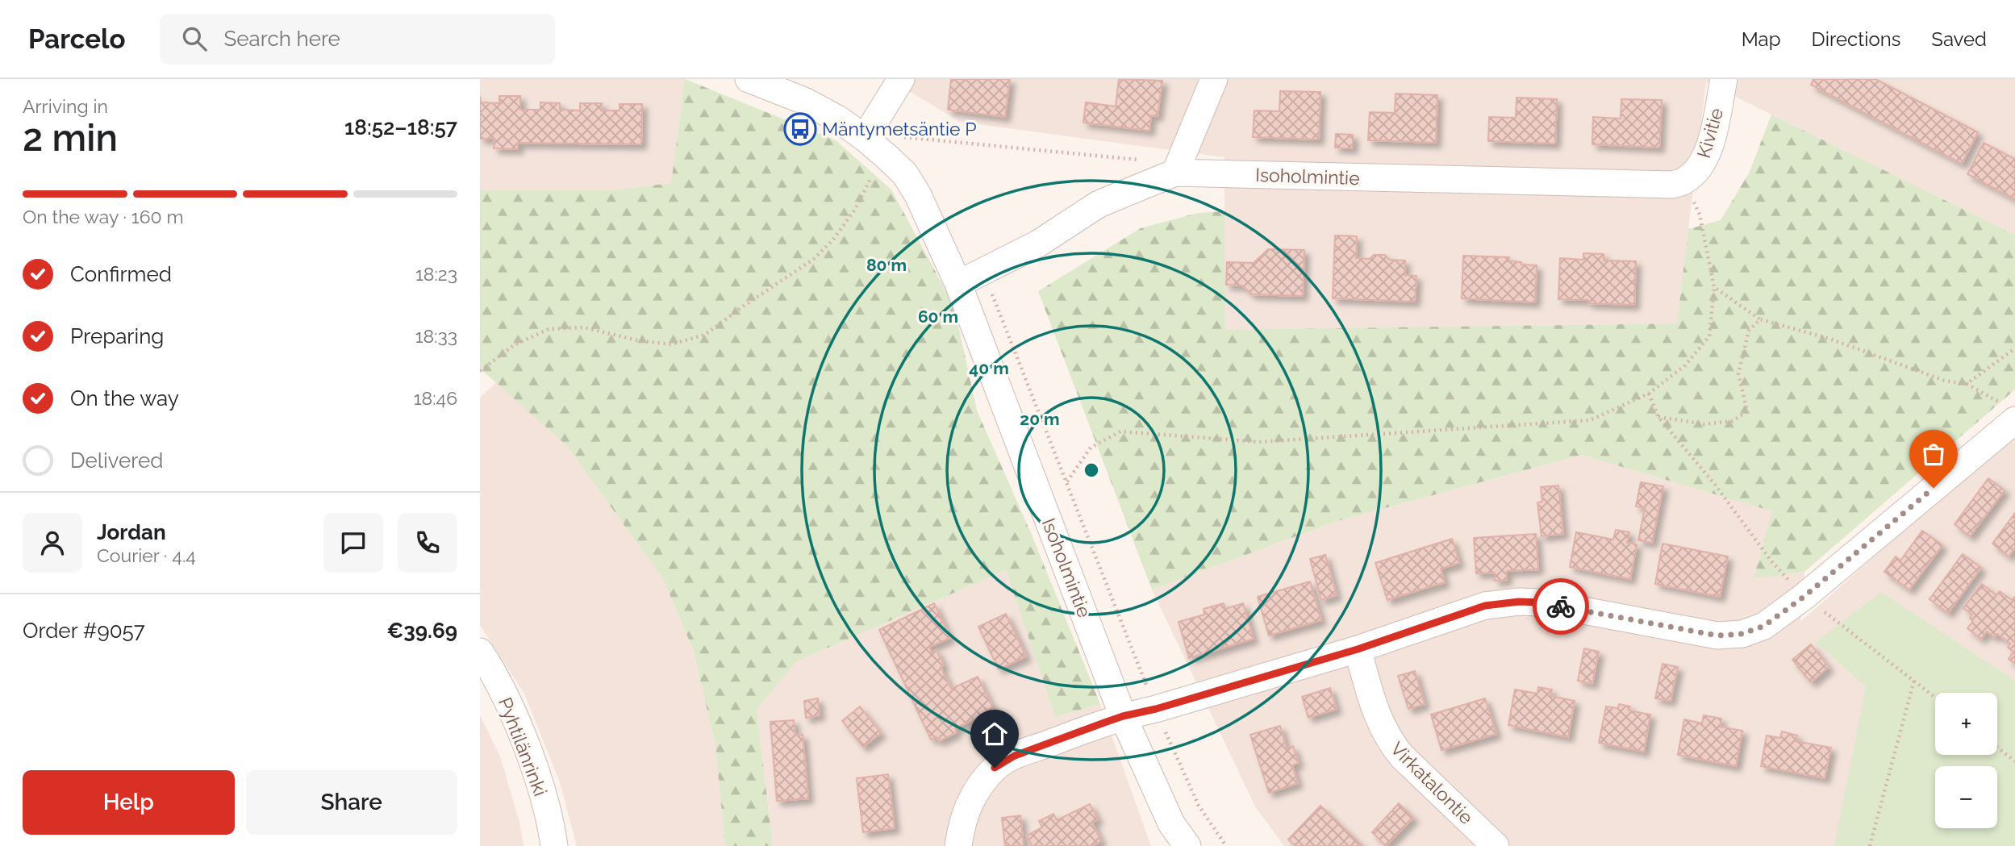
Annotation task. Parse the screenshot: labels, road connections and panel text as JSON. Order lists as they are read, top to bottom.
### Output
{
  "streets": {
    "street": [
      "Kivitie",
      "Isoholmintie",
      "Pyhtilänrinki",
      "Virkatalontie"
    ]
  },
  "crossings": [
    ["Kivitie", "Isoholmintie"]
  ],
  "places": {
    "bus stop": ["Mäntymetsäntie P"]
  },
  "page": {
    "header": "Parcelo",
    "search": "Search here",
    "nav": ["Map", "Directions", "Saved"],
    "heading": ["2 min", "Arriving in", "18:52–18:57"],
    "panel": [
      "Jordan",
      "Courier · 4.4",
      "Order #9057",
      "€39.69"
    ],
    "bar": "On the way · 160 m",
    "list": [
      ["Confirmed", "18:23"],
      ["Preparing", "18:33"],
      ["On the way", "18:46"],
      "Delivered"
    ],
    "map_buttons": ["+", "−"],
    "buttons": ["Help", "Share"]
  },
  "rings": [
    "80 m",
    "60 m",
    "40 m",
    "20 m"
  ]
}
